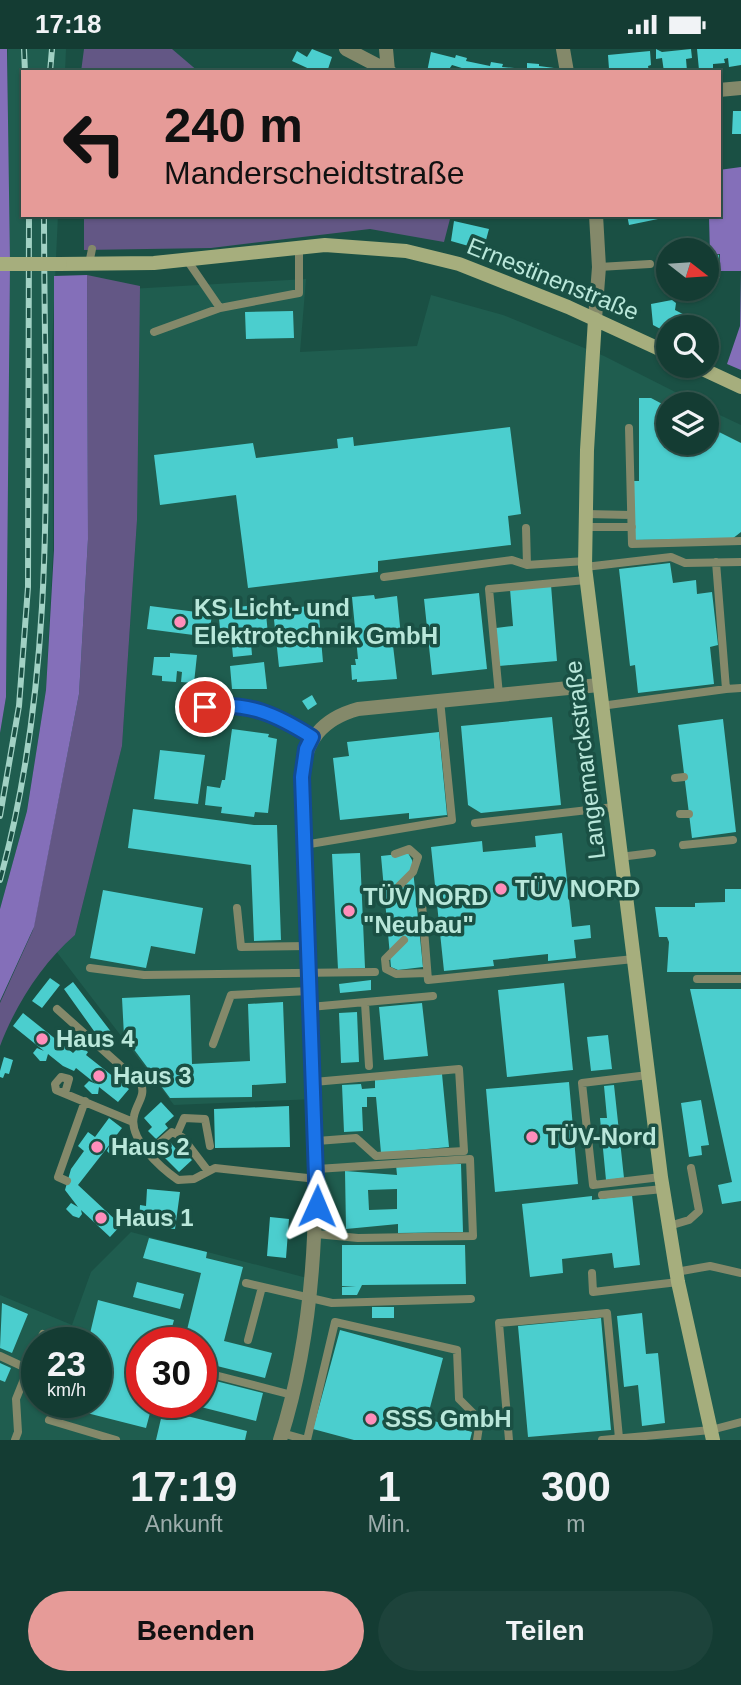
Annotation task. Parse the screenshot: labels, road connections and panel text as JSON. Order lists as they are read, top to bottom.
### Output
{
  "streets": {
    "street": ["Ernestinenstraße", "Langemarckstraße"]
  },
  "crossings": [
    ["Ernestinenstraße", "Langemarckstraße"]
  ],
  "places": [
    "KS Licht- und Elektrotechnik GmbH",
    "TÜV NORD",
    "TÜV NORD \"Neubau\"",
    "Haus 4",
    "Haus 3",
    "TÜV-Nord",
    "Haus 2",
    "Haus 1",
    "SSS GmbH"
  ],
  "north": "right",
  "page": {
    "status": "17:18",
    "turn": ["240 m", "Manderscheidtstraße"],
    "speed": "23 km/h",
    "limit": "30",
    "eta": [
      "17:19",
      "Ankunft",
      "1",
      "Min.",
      "300",
      "m"
    ],
    "buttons": ["Beenden", "Teilen"]
  }
}
